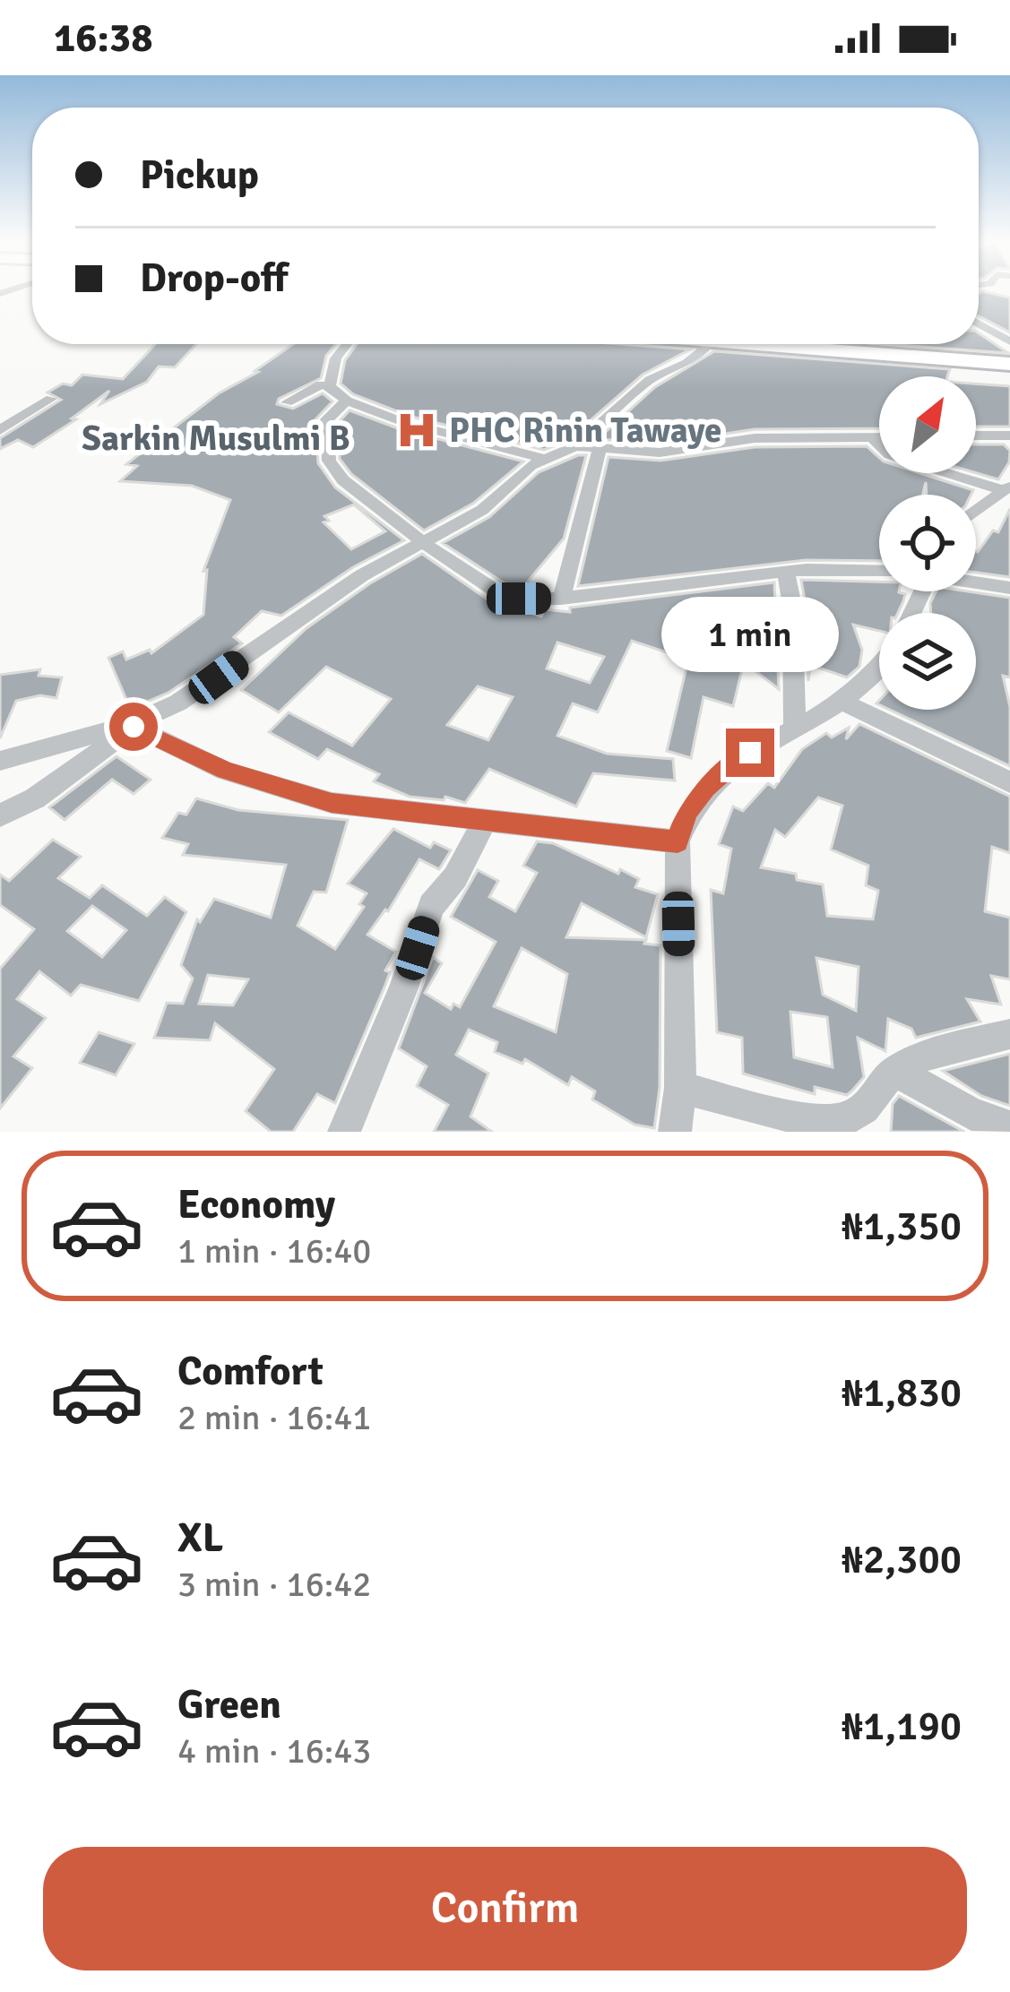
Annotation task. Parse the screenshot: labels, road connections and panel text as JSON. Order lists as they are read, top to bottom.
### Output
{
  "districts": ["Sarkin Musulmi B"],
  "places": {
    "hospital": ["PHC Rinin Tawaye"]
  },
  "north": "top right",
  "page": {
    "status": "16:38",
    "banner": ["Pickup", "Drop-off"],
    "bubble": "1 min",
    "list": [
      {
        "name": "Economy",
        "note": "1 min · 16:40",
        "value": "₦1,350"
      },
      {
        "name": "Comfort",
        "note": "2 min · 16:41",
        "value": "₦1,830"
      },
      {
        "name": "XL",
        "note": "3 min · 16:42",
        "value": "₦2,300"
      },
      {
        "name": "Green",
        "note": "4 min · 16:43",
        "value": "₦1,190"
      }
    ],
    "buttons": "Confirm"
  }
}
